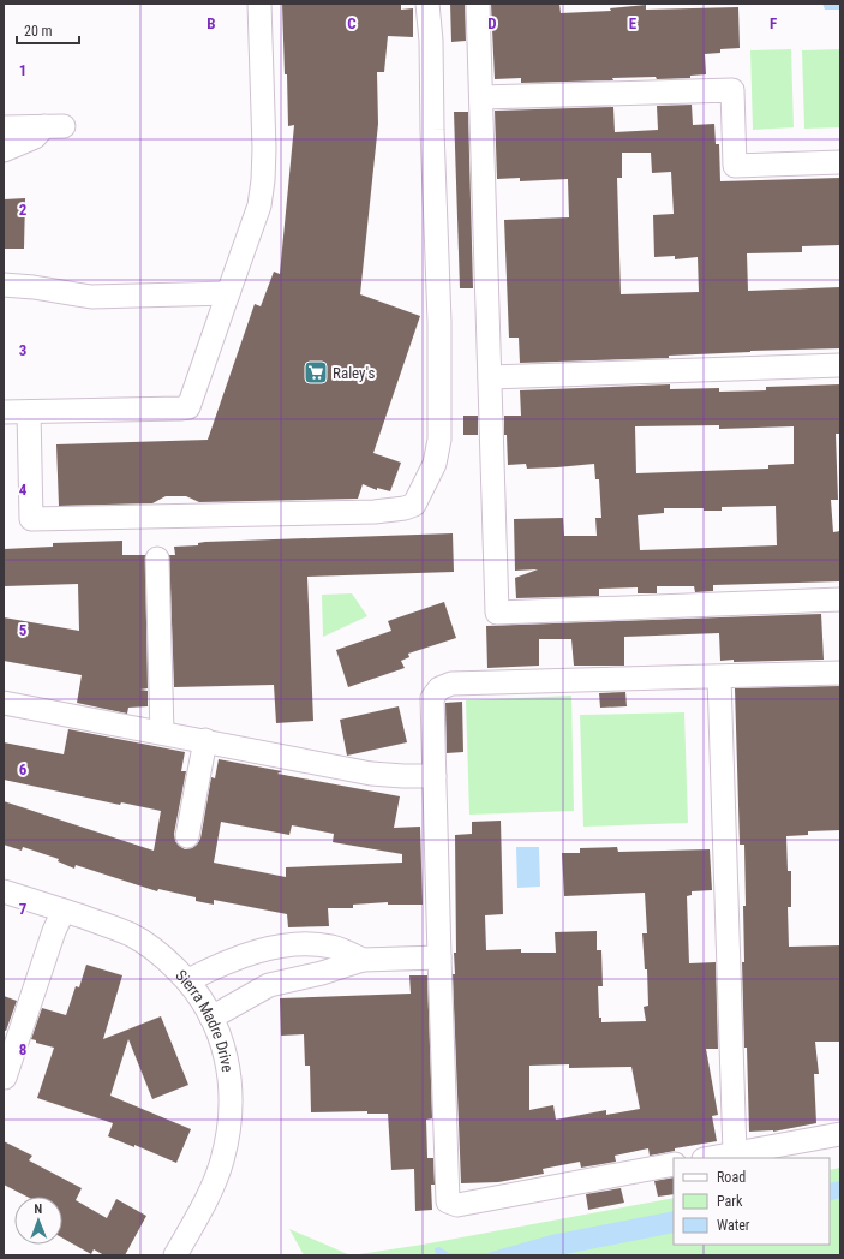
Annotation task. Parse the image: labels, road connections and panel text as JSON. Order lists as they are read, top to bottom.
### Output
{
  "streets": {
    "street": ["Sierra Madre Drive"]
  },
  "places": {
    "supermarket": ["Raley's"]
  },
  "legend": ["Road", "Park", "Water"],
  "scale_bar": "20 m",
  "north": "top",
  "grid": {
    "columns": [
      "B",
      "C",
      "D",
      "E",
      "F"
    ],
    "rows": [
      "1",
      "2",
      "3",
      "4",
      "5",
      "6",
      "7",
      "8"
    ]
  }
}
